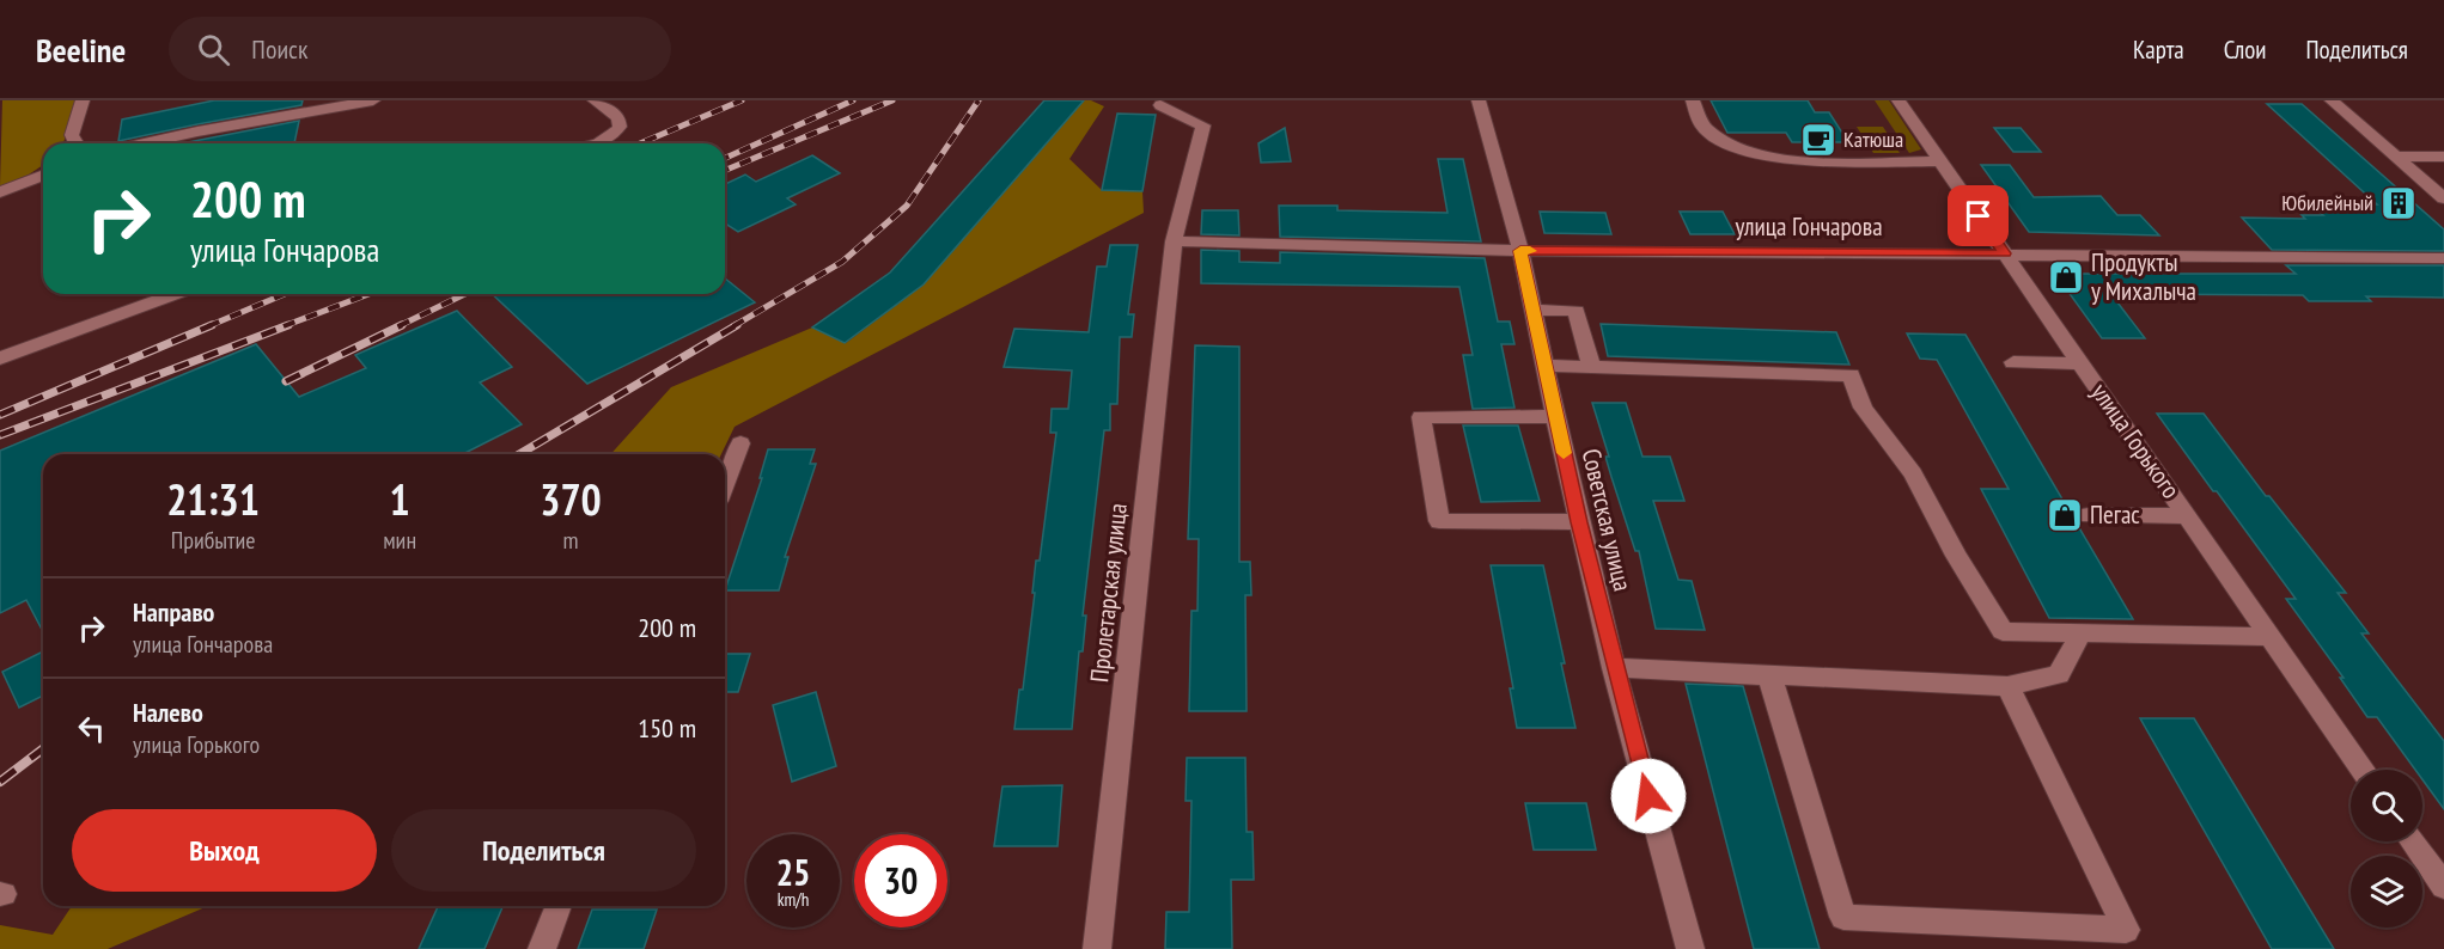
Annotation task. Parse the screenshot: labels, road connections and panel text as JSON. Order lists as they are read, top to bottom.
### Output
{
  "streets": {
    "street": [
      "улица Гончарова",
      "улица Горького",
      "Советская улица",
      "Пролетарская улица"
    ]
  },
  "crossings": [
    ["улица Гончарова", "улица Горького"],
    ["улица Гончарова", "Советская улица"],
    ["улица Гончарова", "Пролетарская улица"]
  ],
  "places": {
    "cafe": ["Катюша"],
    "building": ["Юбилейный"],
    "shop": ["Продукты у Михалыча", "Пегас"]
  },
  "page": {
    "header": "Beeline",
    "search": "Поиск",
    "nav": ["Карта", "Слои", "Поделиться"],
    "turn": ["200 m", "улица Гончарова"],
    "eta": [
      "21:31",
      "Прибытие",
      "1",
      "мин",
      "370",
      "m"
    ],
    "list": [
      {
        "name": "Направо",
        "note": "улица Гончарова",
        "value": "200 m"
      },
      {
        "name": "Налево",
        "note": "улица Горького",
        "value": "150 m"
      }
    ],
    "buttons": ["Выход", "Поделиться"],
    "speed": "25 km/h",
    "limit": "30"
  }
}
